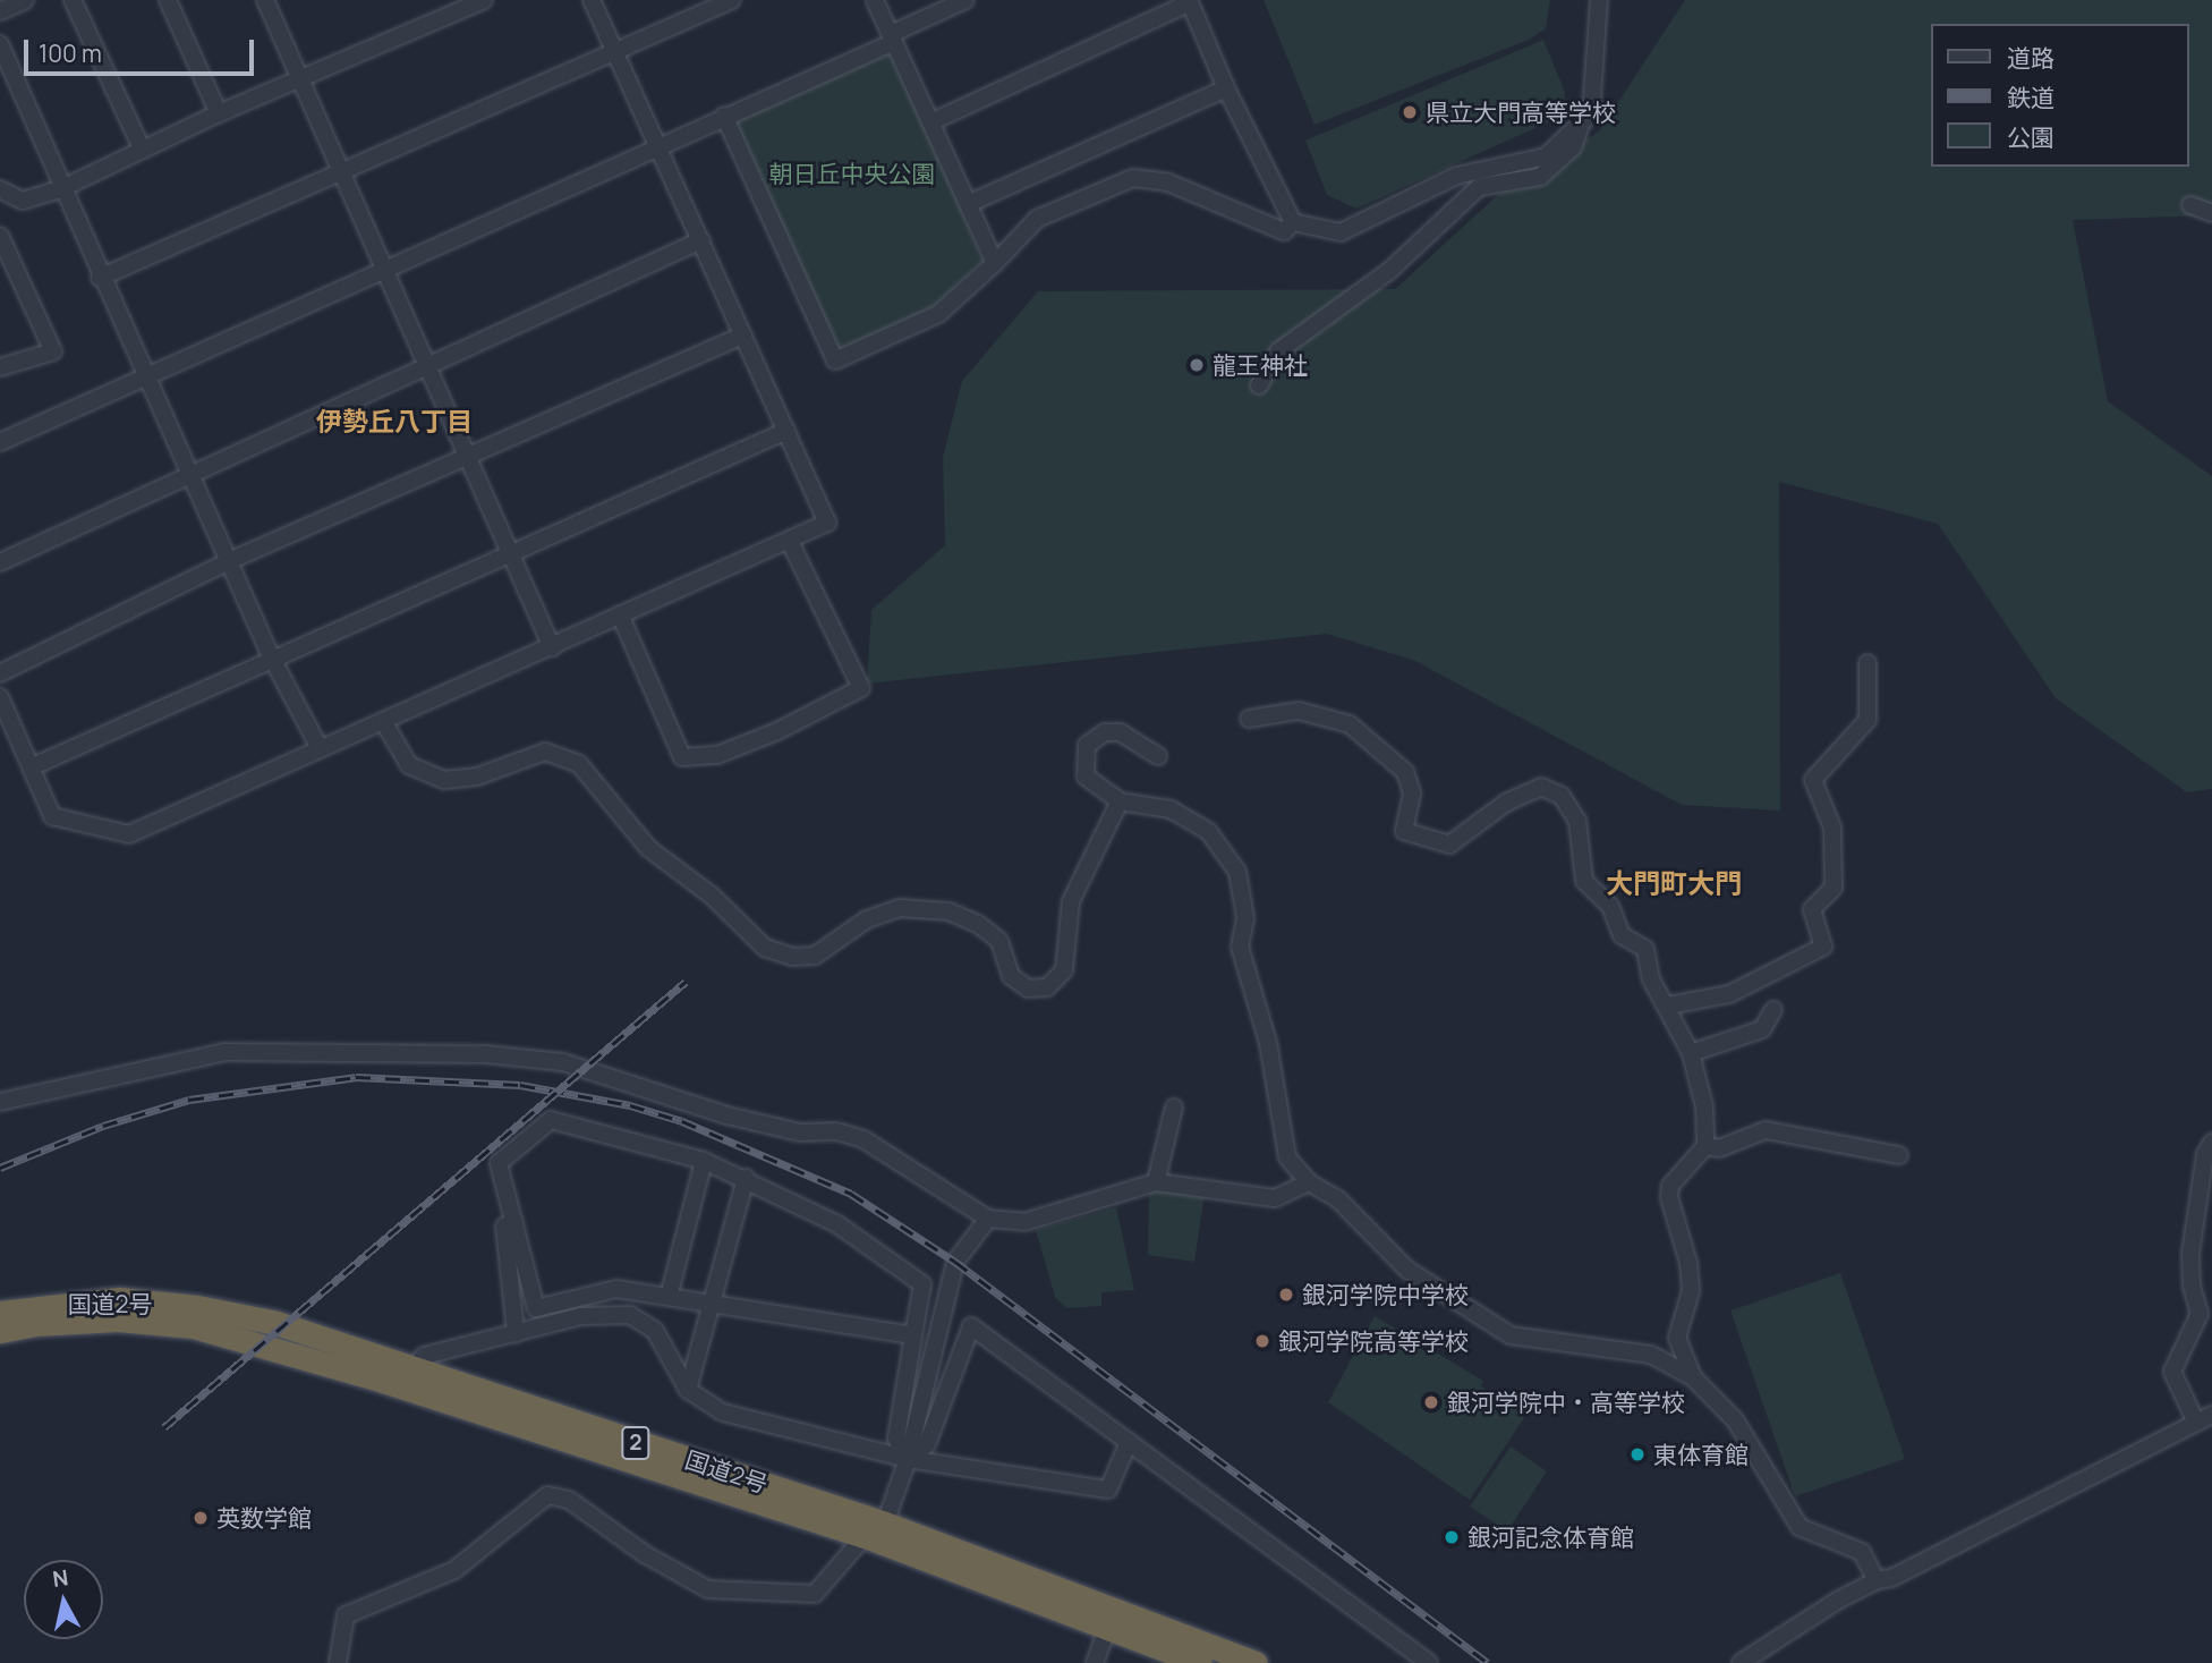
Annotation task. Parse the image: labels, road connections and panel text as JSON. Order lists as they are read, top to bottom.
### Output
{
  "streets": {
    "highway": ["国道2号", "2"]
  },
  "districts": ["伊勢丘八丁目", "大門町大門"],
  "parks": ["朝日丘中央公園"],
  "places": [
    "県立大門高等学校",
    "龍王神社",
    "銀河学院中学校",
    "銀河学院高等学校",
    "銀河学院中・高等学校",
    "東体育館",
    "英数学館",
    "銀河記念体育館"
  ],
  "legend": ["道路", "鉄道", "公園"],
  "scale_bar": "100 m",
  "north": "top"
}
